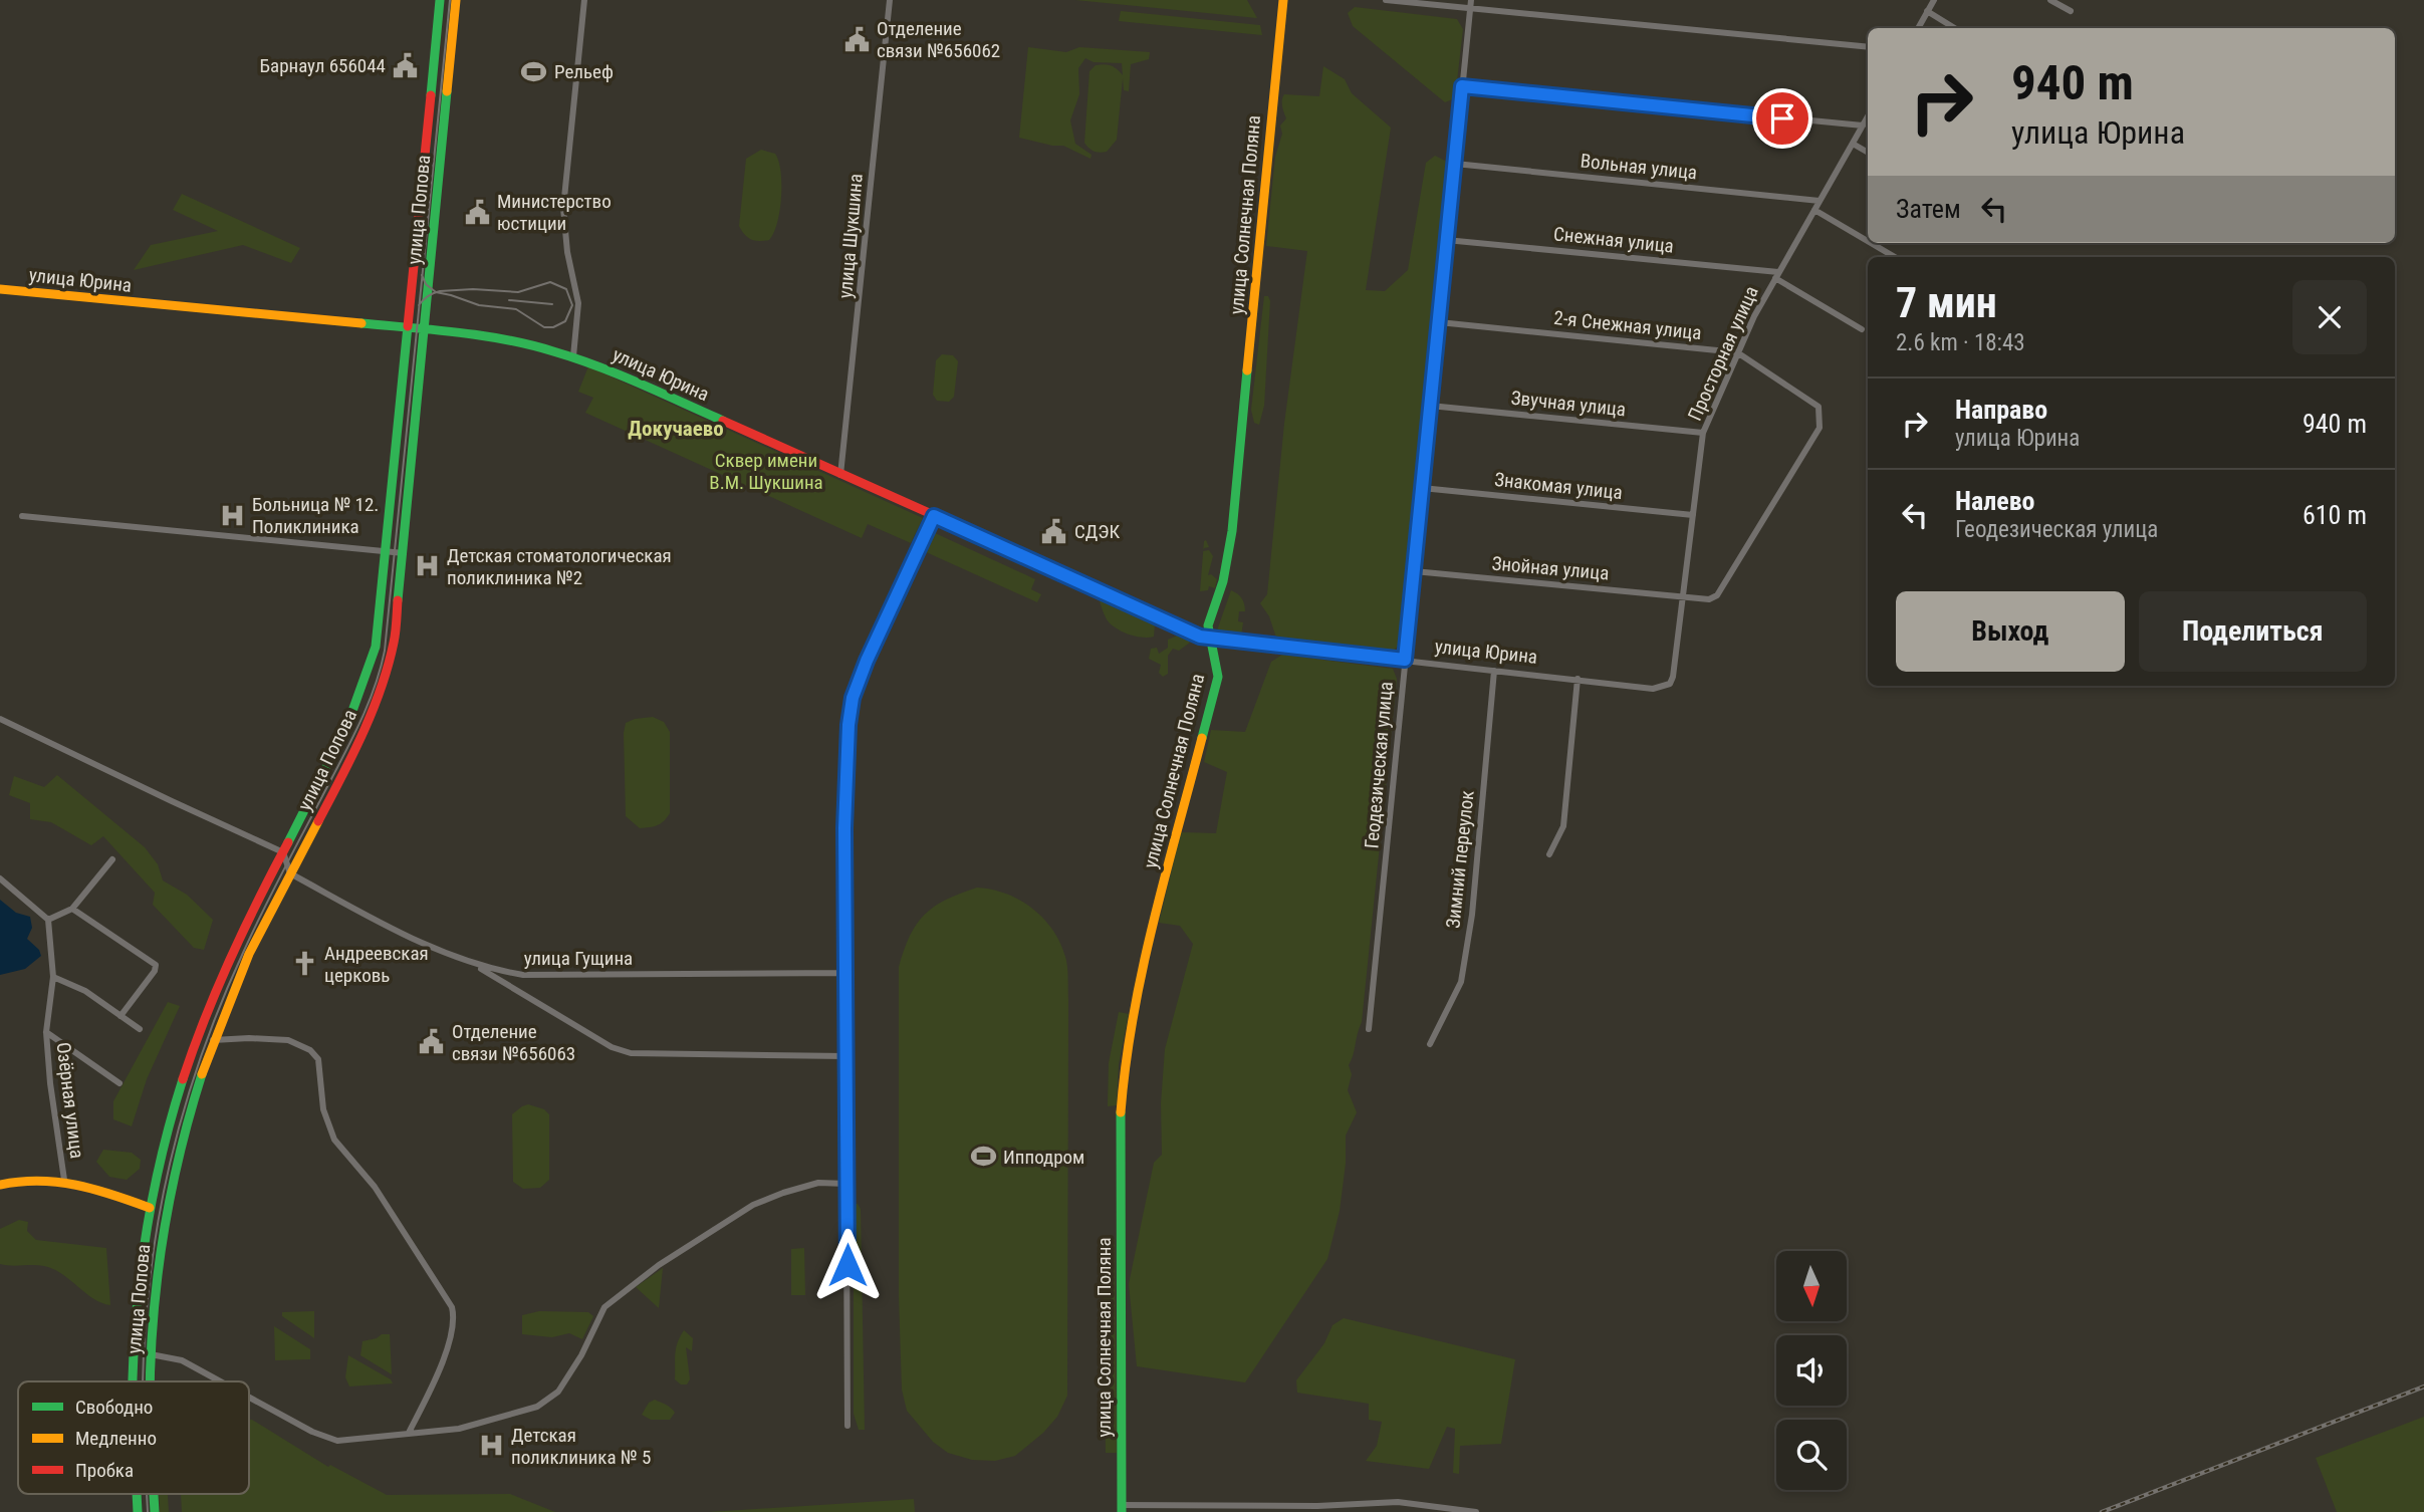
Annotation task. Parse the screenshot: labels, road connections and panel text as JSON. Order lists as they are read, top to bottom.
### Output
{
  "streets": {
    "main road": ["улица Попова", "улица Солнечная Поляна", "улица Юрина"],
    "street": [
      "Вольная улица",
      "улица Шукшина",
      "Снежная улица",
      "2-я Снежная улица",
      "Просторная улица",
      "Звучная улица",
      "Знакомая улица",
      "Знойная улица",
      "Геодезическая улица",
      "Зимний переулок",
      "улица Гущина",
      "Озёрная улица"
    ]
  },
  "crossings": [
    ["Вольная улица", "Просторная улица"],
    ["Вольная улица", "Геодезическая улица"],
    ["улица Попова", "улица Юрина"],
    ["улица Попова", "улица Гущина"],
    ["улица Солнечная Поляна", "улица Юрина"],
    ["улица Шукшина", "улица Юрина"],
    ["Снежная улица", "Просторная улица"],
    ["Снежная улица", "Геодезическая улица"],
    ["улица Юрина", "Просторная улица"],
    ["улица Юрина", "Геодезическая улица"],
    ["улица Юрина", "Зимний переулок"],
    ["2-я Снежная улица", "Просторная улица"],
    ["2-я Снежная улица", "Знойная улица"],
    ["2-я Снежная улица", "Геодезическая улица"],
    ["Просторная улица", "Звучная улица"],
    ["Просторная улица", "Знакомая улица"],
    ["Просторная улица", "Знойная улица"],
    ["Звучная улица", "Геодезическая улица"],
    ["Знакомая улица", "Геодезическая улица"],
    ["Знойная улица", "Геодезическая улица"]
  ],
  "districts": ["Докучаево"],
  "parks": ["Сквер имени В.М. Шукшина"],
  "places": {
    "public building": [
      "Отделение связи №656062",
      "Барнаул 656044",
      "Министерство юстиции",
      "СДЭК",
      "Отделение связи №656063"
    ],
    "sports": ["Рельеф", "Ипподром"],
    "hospital": ["Больница № 12. Поликлиника", "Детская стоматологическая поликлиника №2", "Детская поликлиника № 5"],
    "church": ["Андреевская церковь"]
  },
  "legend": ["Свободно", "Медленно", "Пробка"],
  "north": "bottom",
  "page": {
    "turn": ["940 m", "улица Юрина"],
    "then": "Затем",
    "heading": ["7 мин", "2.6 km · 18:43"],
    "list": [
      {
        "name": "Направо",
        "note": "улица Юрина",
        "value": "940 m"
      },
      {
        "name": "Налево",
        "note": "Геодезическая улица",
        "value": "610 m"
      }
    ],
    "buttons": ["Выход", "Поделиться"]
  }
}
